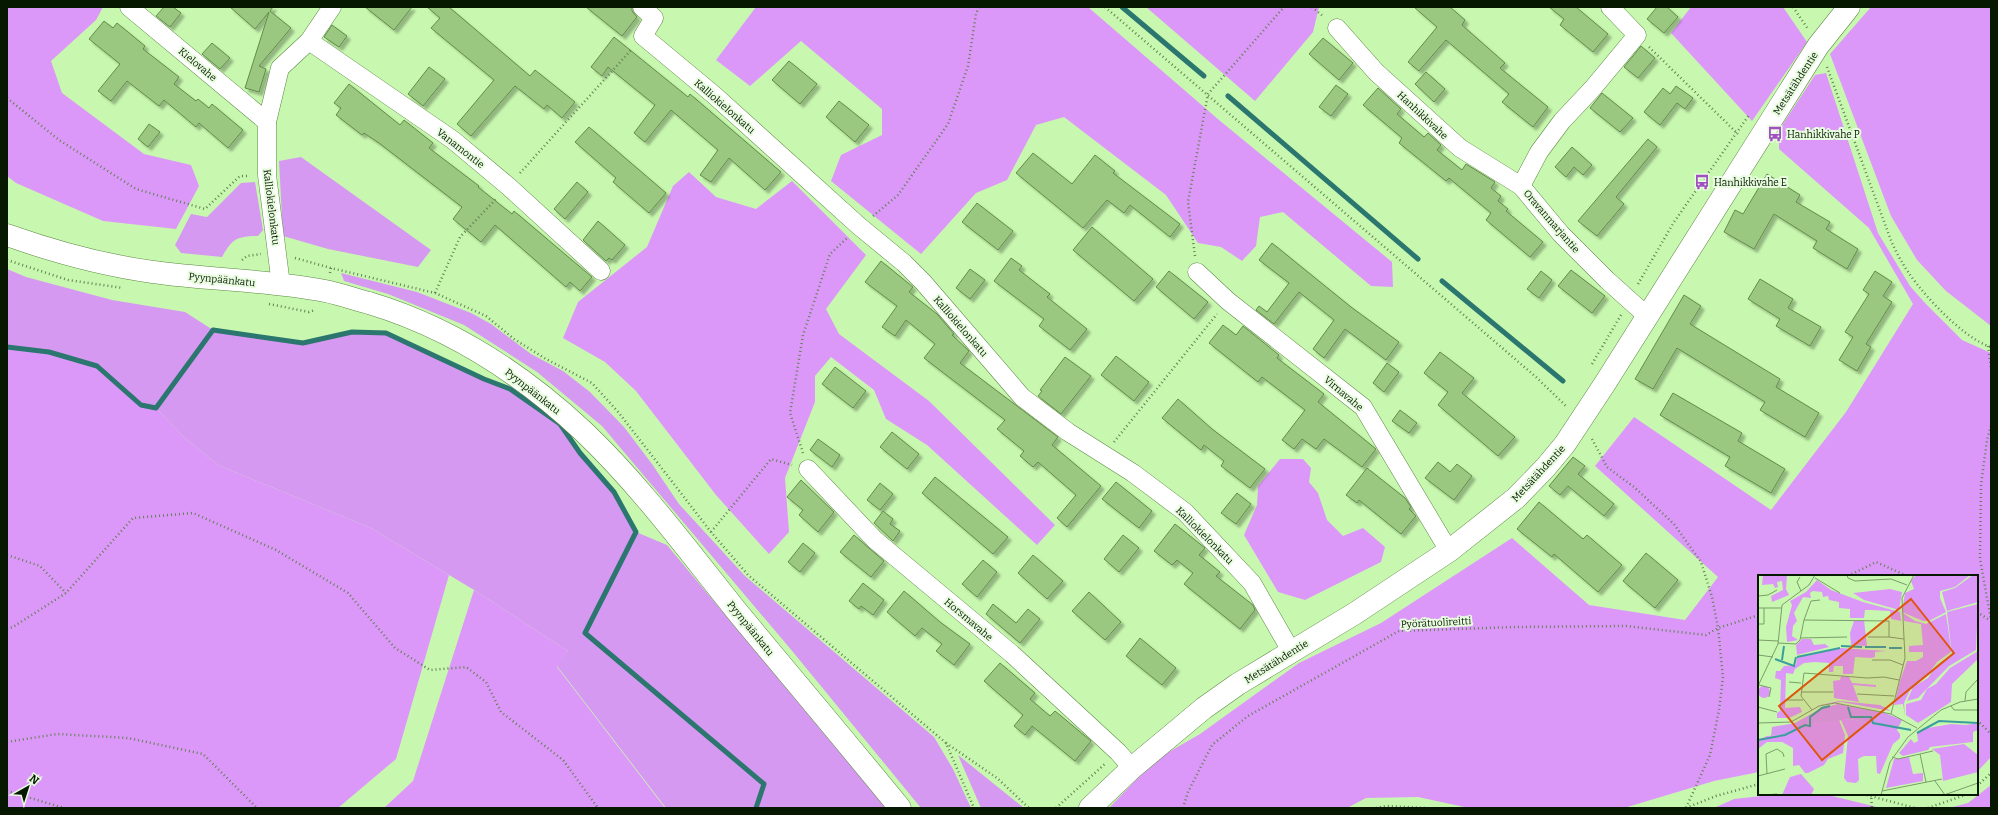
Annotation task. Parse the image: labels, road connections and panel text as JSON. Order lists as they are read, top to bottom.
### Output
{
  "streets": {
    "main road": ["Metsätähdentie", "Pyynpäänkatu"],
    "street": [
      "Kielovahe",
      "Kalliokielonkatu",
      "Hanhikkivahe",
      "Vanamontie",
      "Oravanmarjantie",
      "Virnavahe",
      "Horsmavahe"
    ],
    "path": ["Pyörätuolireitti"]
  },
  "crossings": [
    ["Kielovahe", "Kalliokielonkatu"],
    ["Metsätähdentie", "Kalliokielonkatu"],
    ["Metsätähdentie", "Oravanmarjantie"],
    ["Metsätähdentie", "Virnavahe"],
    ["Metsätähdentie", "Horsmavahe"],
    ["Kalliokielonkatu", "Vanamontie"],
    ["Kalliokielonkatu", "Pyynpäänkatu"],
    ["Hanhikkivahe", "Oravanmarjantie"]
  ],
  "places": {
    "bus stop": ["Hanhikkivahe P", "Hanhikkivahe E"]
  },
  "north": "top right"
}
